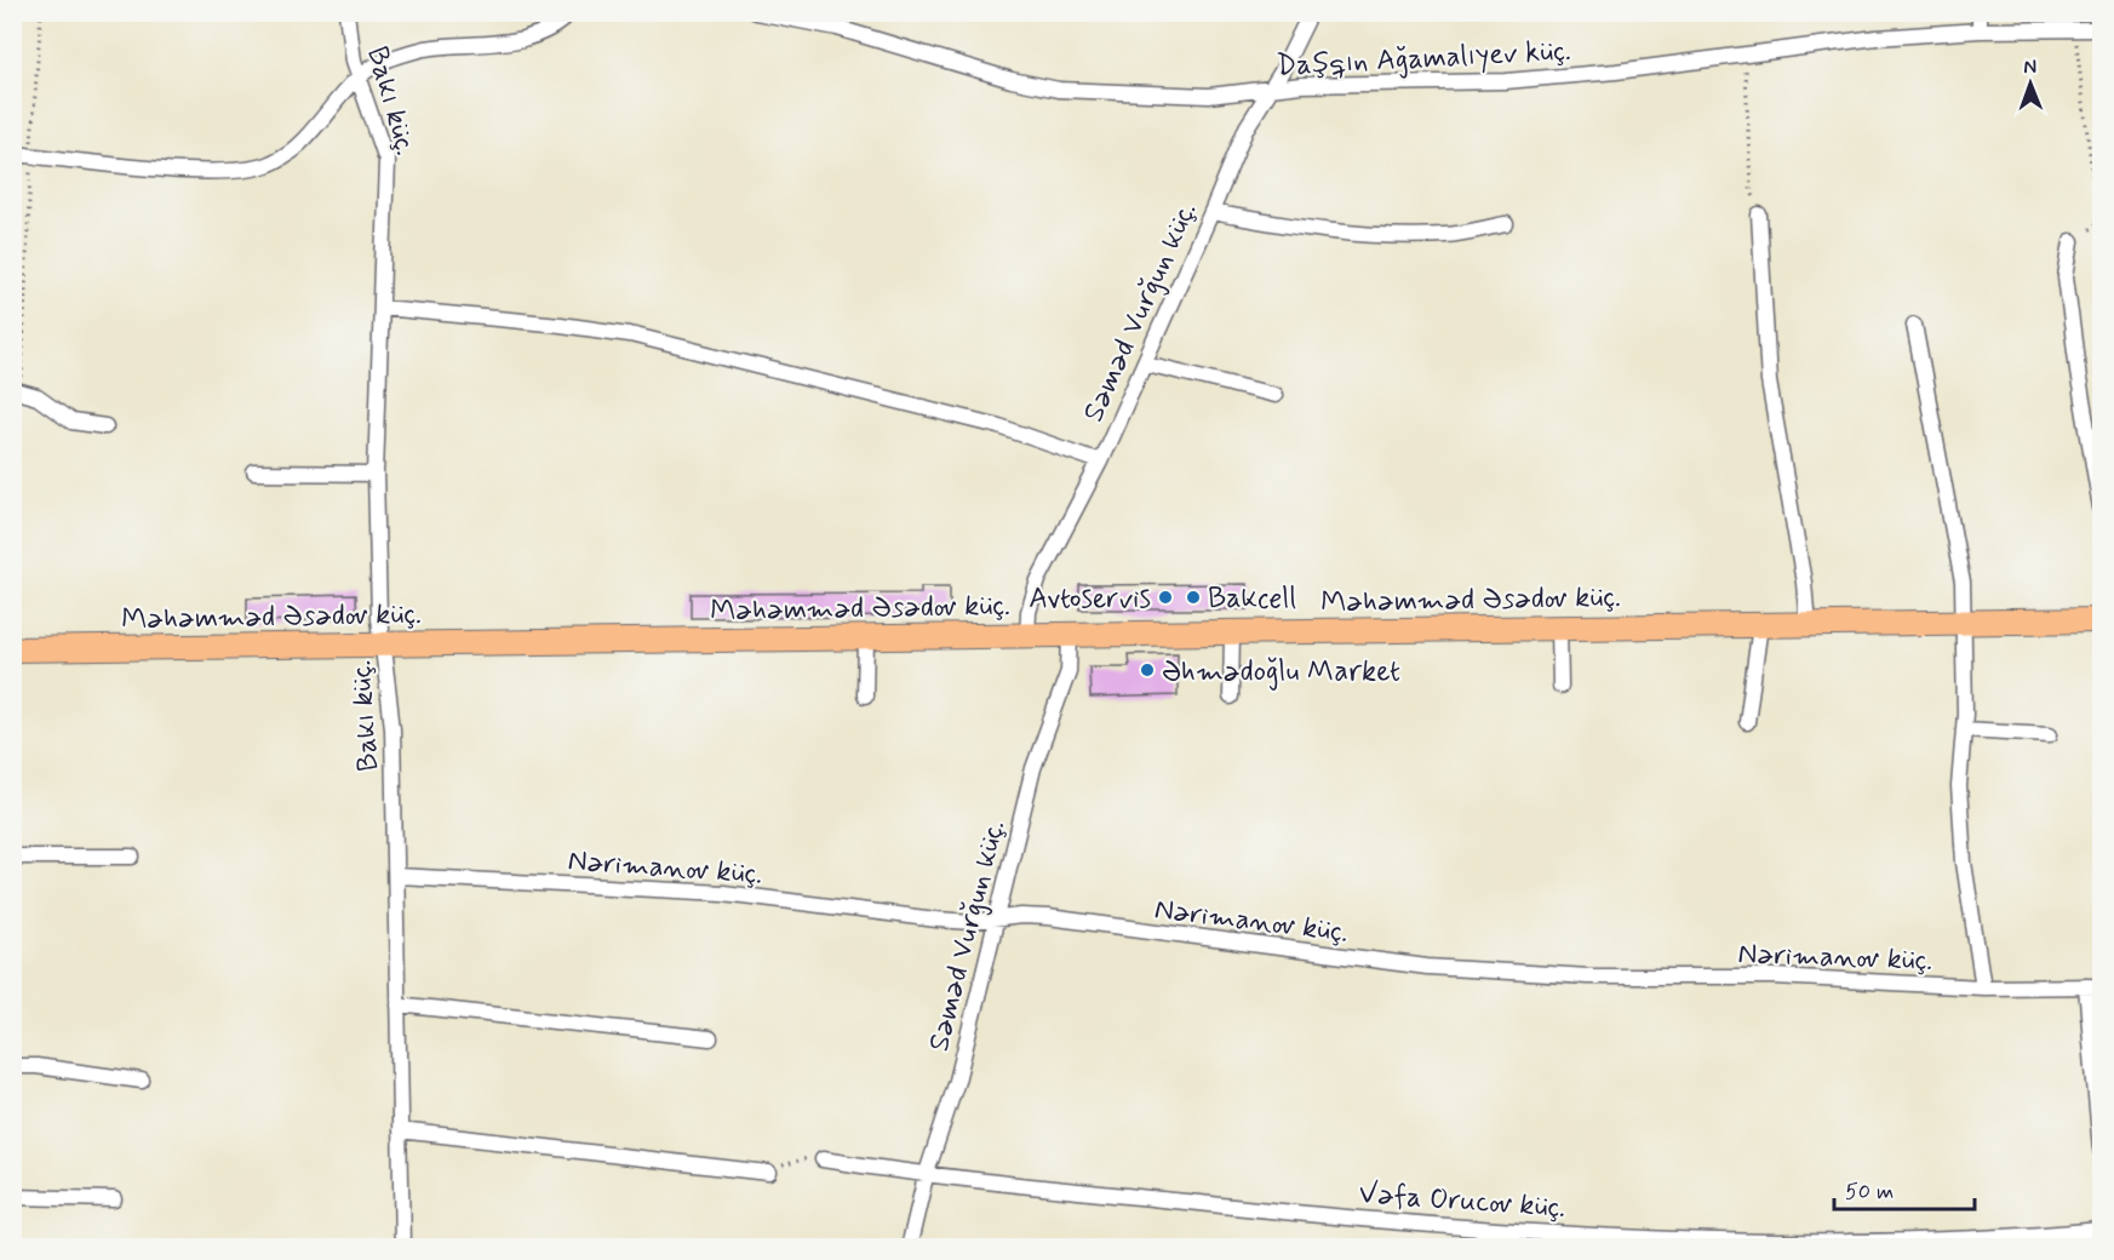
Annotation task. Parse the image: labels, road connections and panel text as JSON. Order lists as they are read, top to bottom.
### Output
{
  "streets": {
    "main road": ["Məhəmməd Əsədov küç."],
    "street": [
      "Daşqın Ağamalıyev küç.",
      "Bakı küç.",
      "Səməd Vurğun küç.",
      "Nərimanov küç.",
      "Vəfa Orucov küç."
    ]
  },
  "crossings": [
    ["Daşqın Ağamalıyev küç.", "Səməd Vurğun küç."],
    ["Bakı küç.", "Məhəmməd Əsədov küç."],
    ["Bakı küç.", "Nərimanov küç."],
    ["Səməd Vurğun küç.", "Məhəmməd Əsədov küç."],
    ["Səməd Vurğun küç.", "Nərimanov küç."],
    ["Səməd Vurğun küç.", "Vəfa Orucov küç."]
  ],
  "places": ["Avtoservis", "Bakcell", "Əhmədoğlu Market"],
  "scale_bar": "50 m",
  "north": "top"
}
